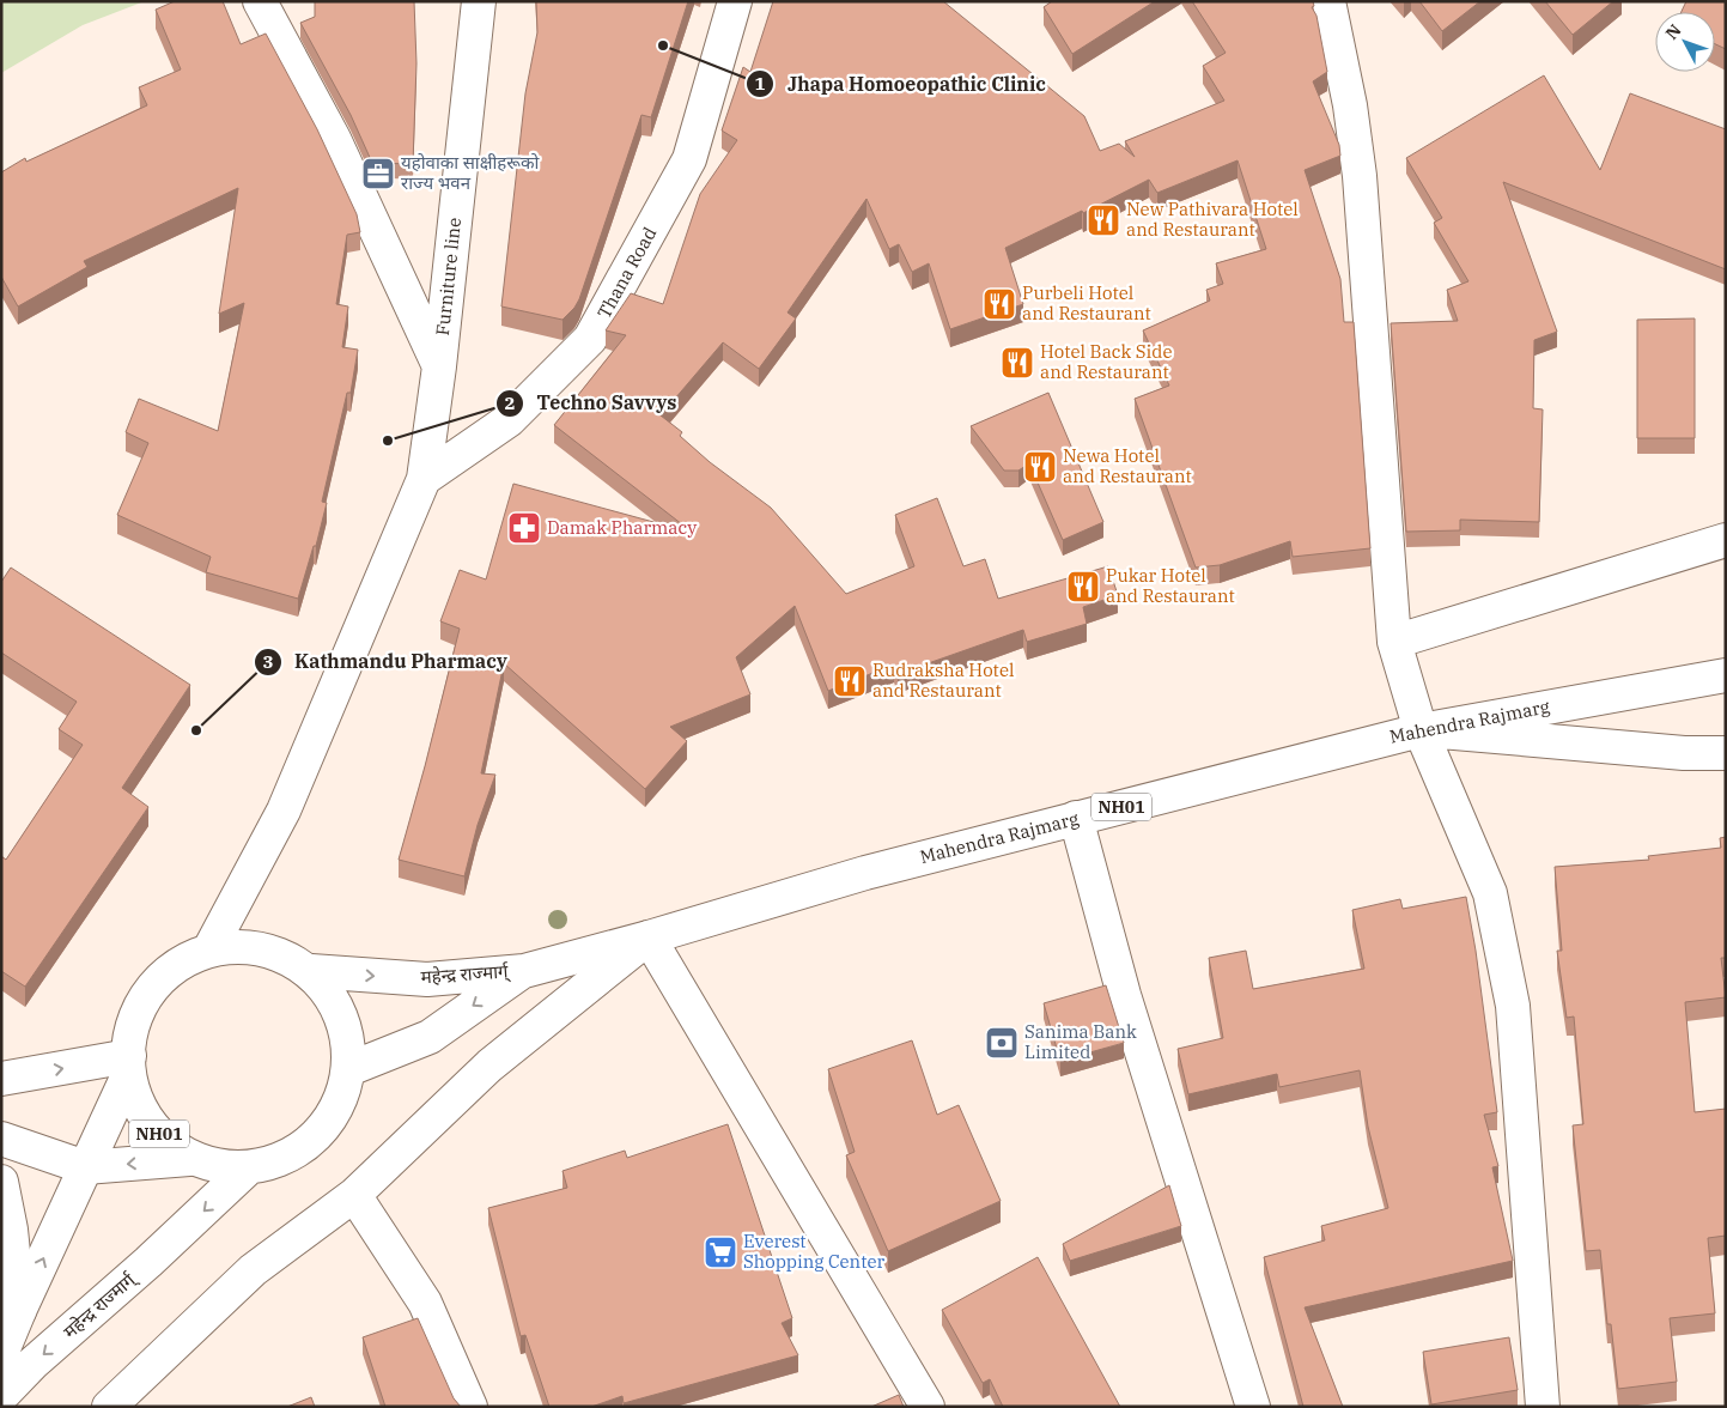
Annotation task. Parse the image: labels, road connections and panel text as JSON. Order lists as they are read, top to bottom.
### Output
{
  "streets": {
    "main road": [
      "Thana Road",
      "Furniture line",
      "Mahendra Rajmarg",
      "NH01",
      "महेन्द्र राज्मार्ग्"
    ]
  },
  "crossings": [
    ["Thana Road", "Furniture line"],
    ["Furniture line", "महेन्द्र राज्मार्ग्"],
    ["Mahendra Rajmarg", "महेन्द्र राज्मार्ग्"]
  ],
  "places": {
    "other": ["Jhapa Homoeopathic Clinic", "Techno Savvys", "Kathmandu Pharmacy"],
    "office": ["यहोवाका साक्षीहरूको राज्य भवन"],
    "restaurant": [
      "New Pathivara Hotel and Restaurant",
      "Purbeli Hotel and Restaurant",
      "Hotel Back Side and Restaurant",
      "Newa Hotel and Restaurant",
      "Pukar Hotel and Restaurant",
      "Rudraksha Hotel and Restaurant"
    ],
    "pharmacy": ["Damak Pharmacy"],
    "bank": ["Sanima Bank Limited"],
    "supermarket": ["Everest Shopping Center"]
  },
  "north": "top left"
}
